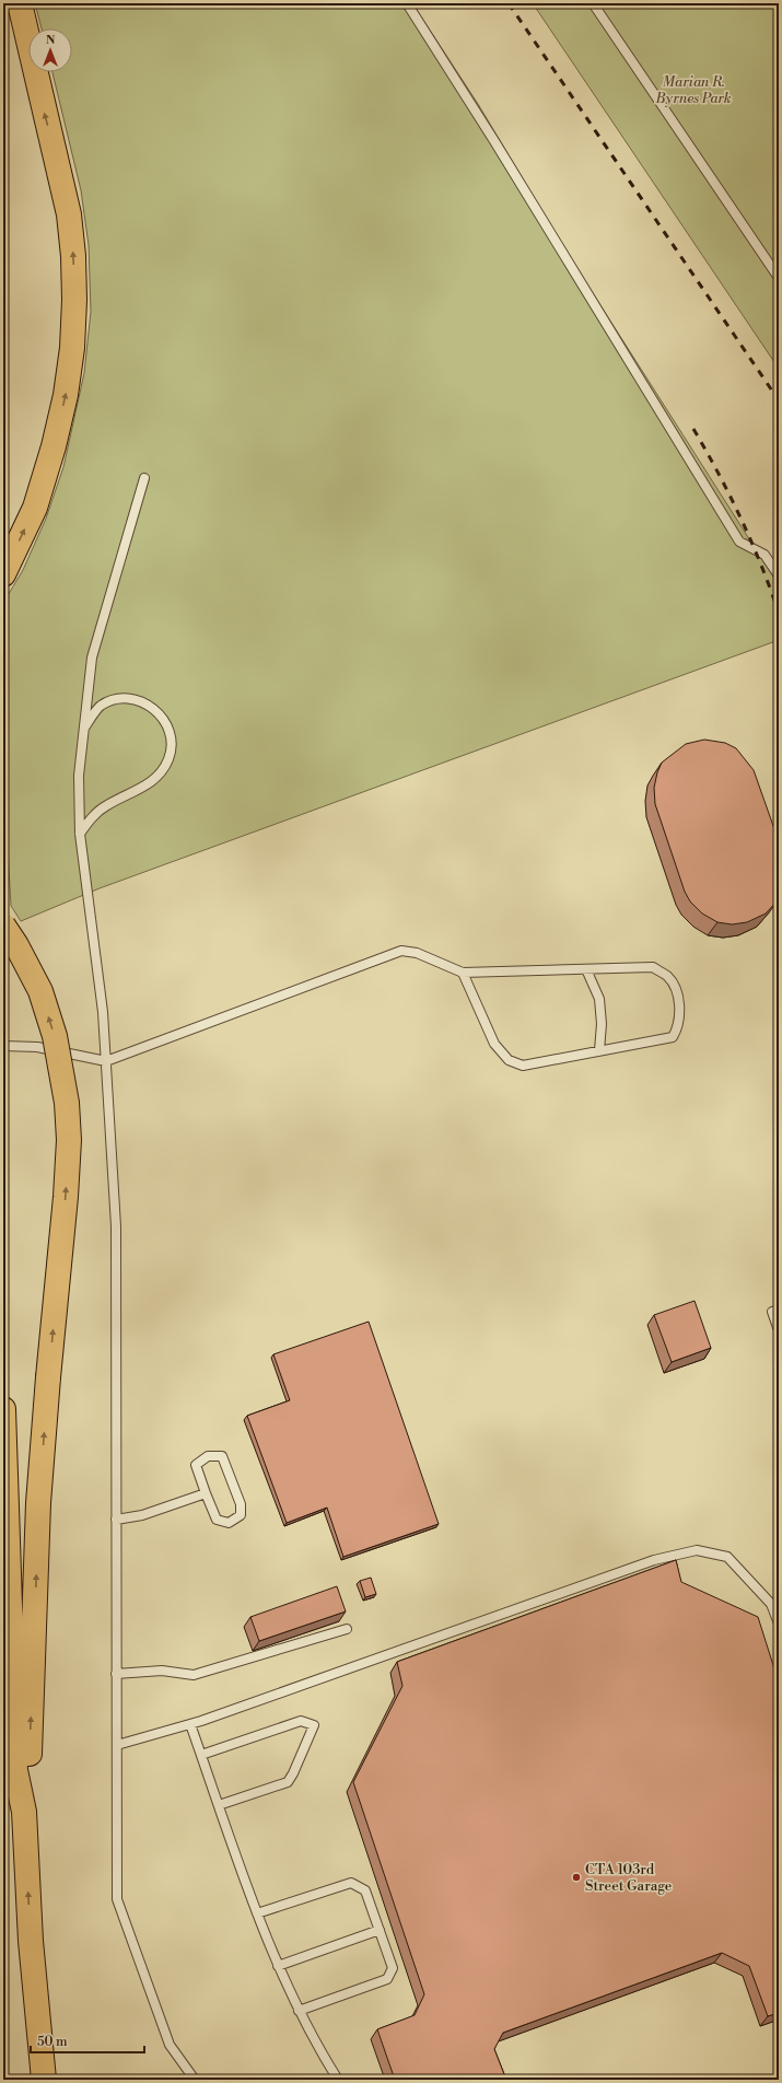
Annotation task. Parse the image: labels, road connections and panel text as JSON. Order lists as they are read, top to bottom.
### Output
{
  "parks": ["Marian R. Byrnes Park"],
  "places": ["CTA 103rd Street Garage"],
  "scale_bar": "50 m",
  "north": "top"
}
